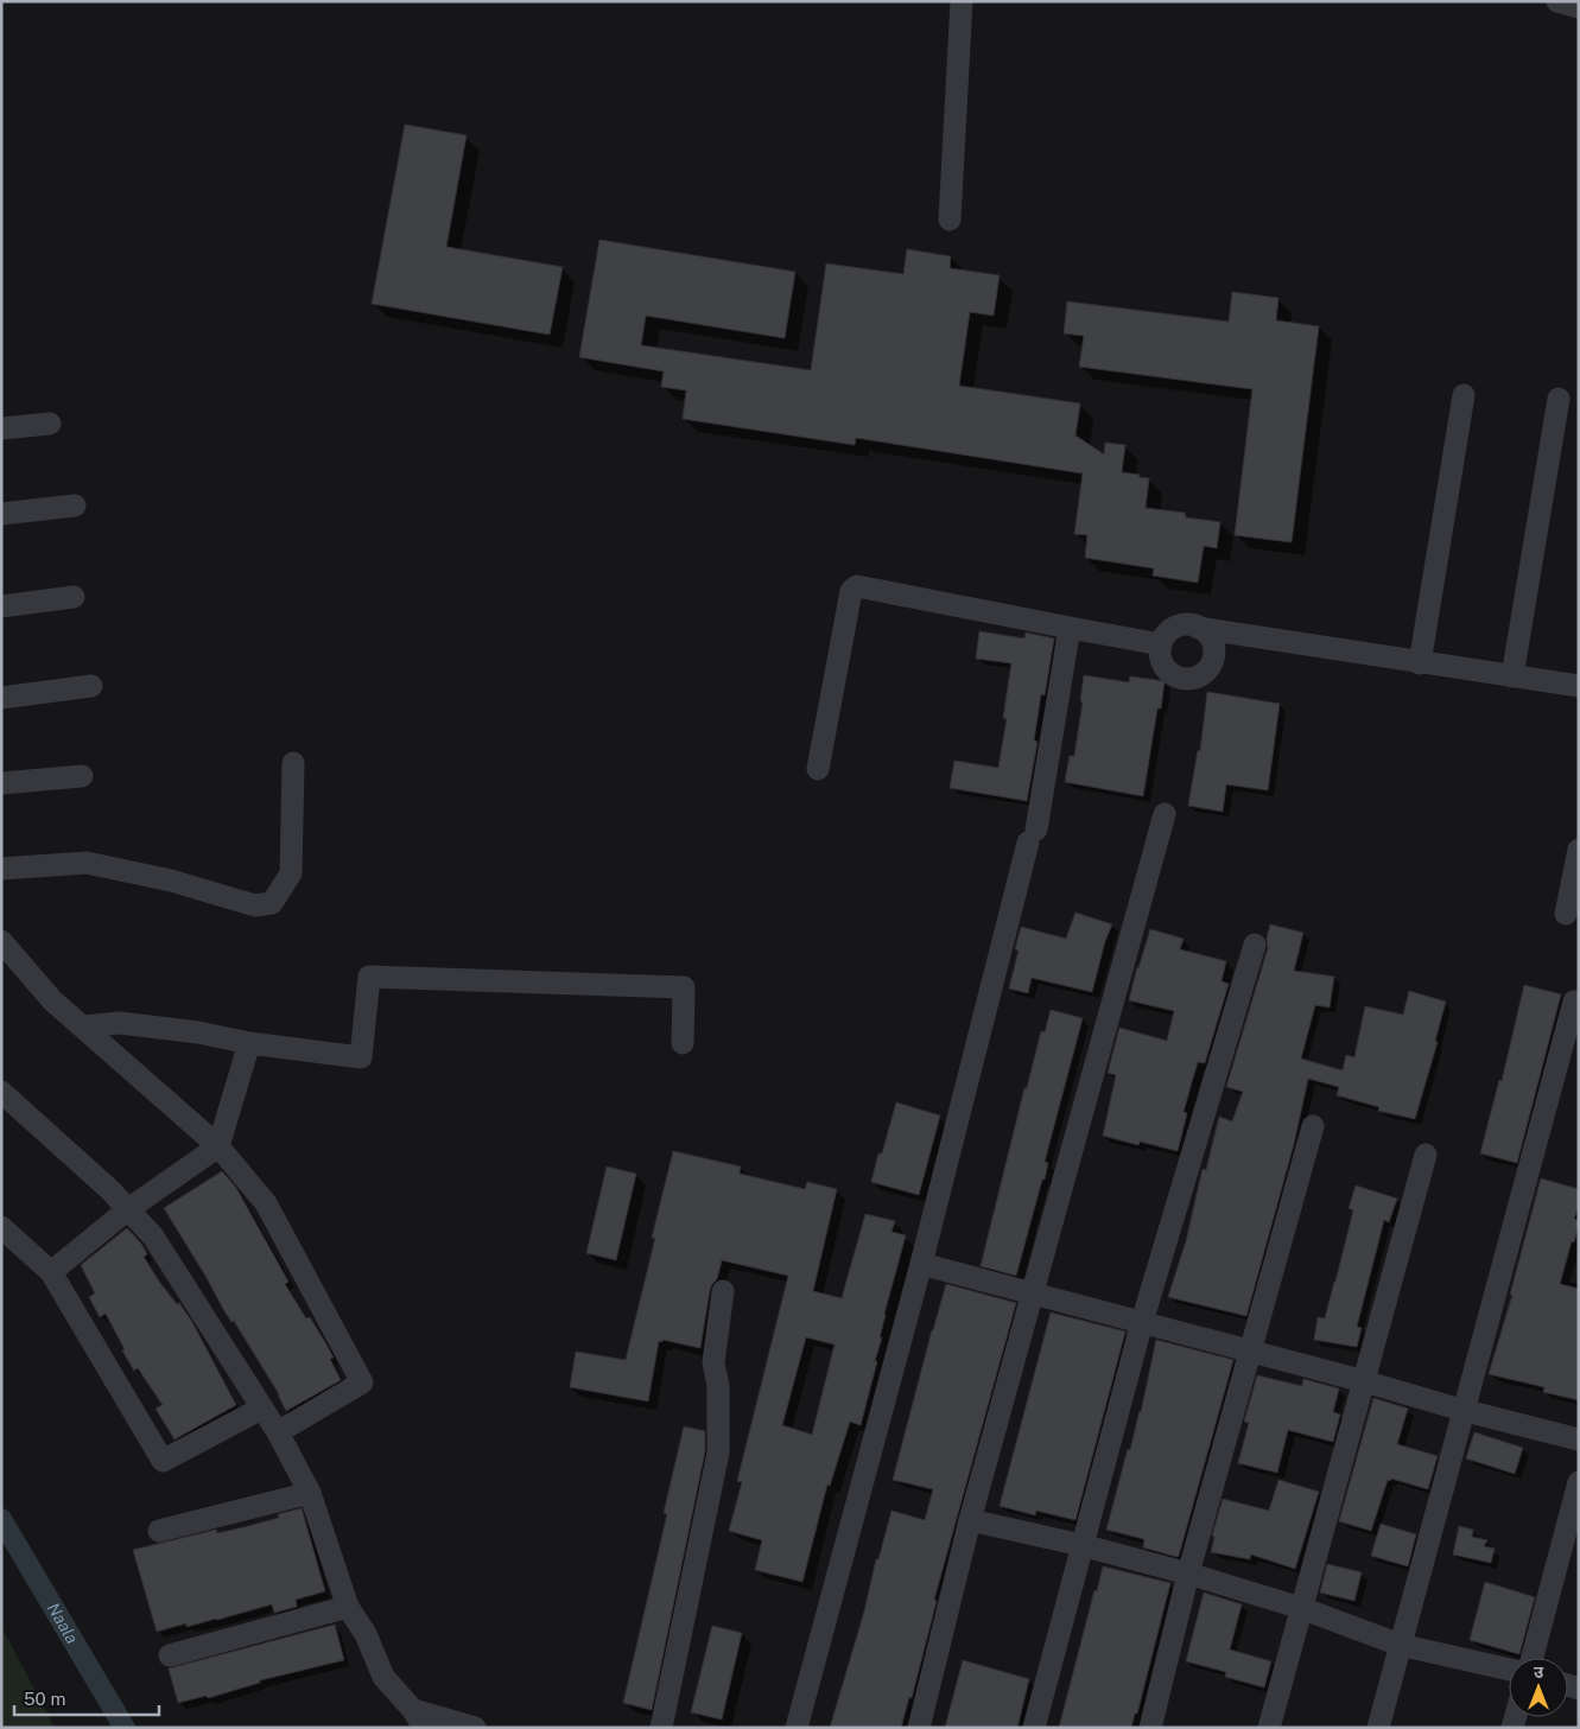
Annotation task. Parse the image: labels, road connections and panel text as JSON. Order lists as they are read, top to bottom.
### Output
{
  "water": ["Naala"],
  "scale_bar": "50 m",
  "north": "top"
}
